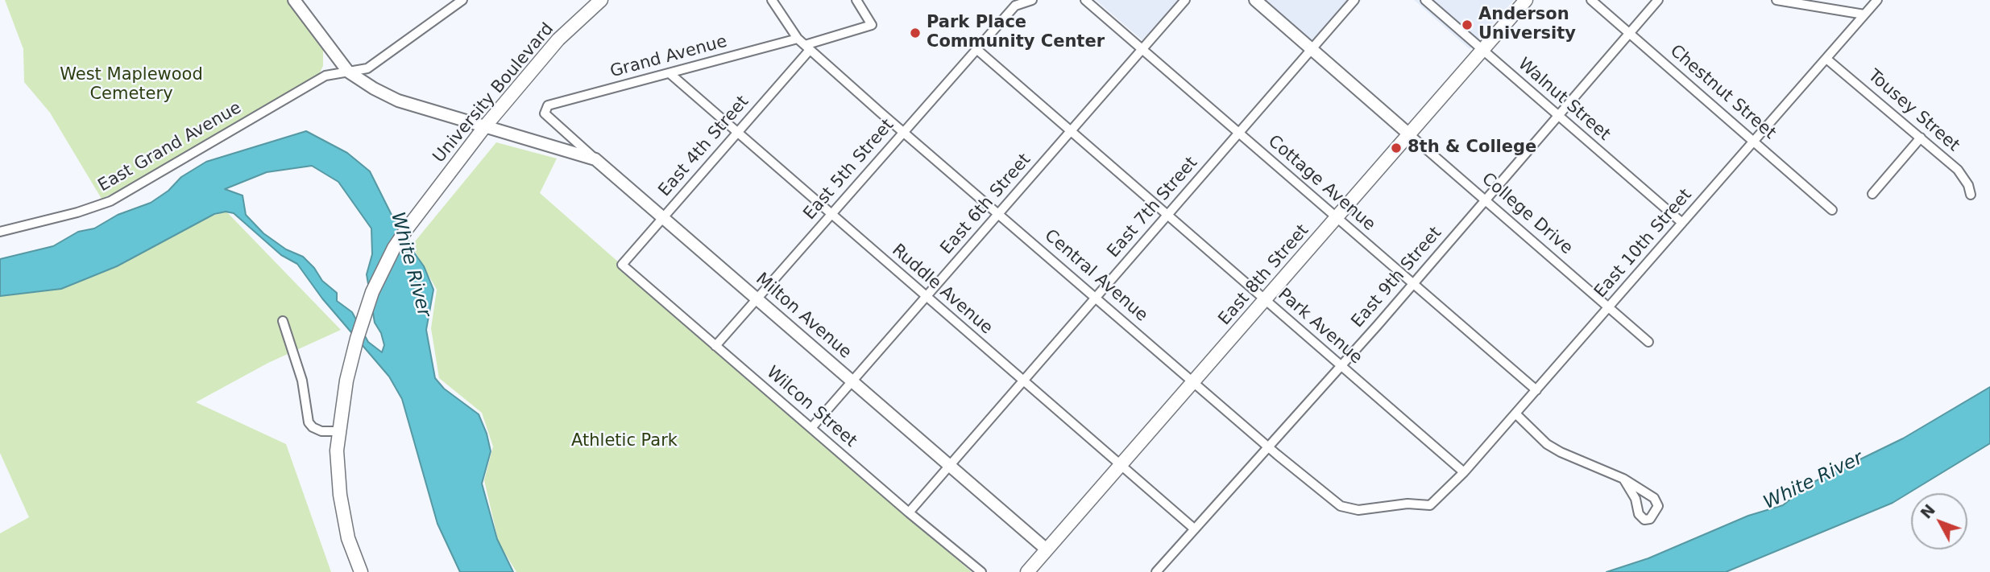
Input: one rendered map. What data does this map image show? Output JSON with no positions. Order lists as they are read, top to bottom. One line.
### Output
{"streets":{"main road":["University Boulevard","East 8th Street"],"street":["Grand Avenue","Chestnut Street","Walnut Street","Tousey Street","East 4th Street","East Grand Avenue","East 5th Street","Cottage Avenue","East 6th Street","East 7th Street","College Drive","East 10th Street","Central Avenue","East 9th Street","Ruddle Avenue","Milton Avenue","Park Avenue","Wilcon Street"]},"crossings":[["Grand Avenue","East 4th Street"],["Grand Avenue","Central Avenue"],["Grand Avenue","Ruddle Avenue"],["Grand Avenue","Milton Avenue"],["Chestnut Street","East 10th Street"],["Chestnut Street","East 9th Street"],["Walnut Street","East 10th Street"],["Walnut Street","East 8th Street"],["Walnut Street","East 9th Street"],["Tousey Street","East 10th Street"],["East 4th Street","Central Avenue"],["East 4th Street","Ruddle Avenue"],["East 4th Street","Milton Avenue"],["East 4th Street","Wilcon Street"],["East 5th Street","Central Avenue"],["East 5th Street","Ruddle Avenue"],["East 5th Street","Milton Avenue"],["East 5th Street","Park Avenue"],["East 5th Street","Wilcon Street"],["Cottage Avenue","East 6th Street"],["Cottage Avenue","East 7th Street"],["Cottage Avenue","East 10th Street"],["Cottage Avenue","East 8th Street"],["Cottage Avenue","East 9th Street"],["East 6th Street","Central Avenue"],["East 6th Street","Ruddle Avenue"],["East 6th Street","Milton Avenue"],["East 6th Street","Park Avenue"],["East 6th Street","Wilcon Street"],["East 7th Street","College Drive"],["East 7th Street","Central Avenue"],["East 7th Street","Ruddle Avenue"],["East 7th Street","Milton Avenue"],["East 7th Street","Park Avenue"],["East 7th Street","Wilcon Street"],["College Drive","East 10th Street"],["College Drive","East 8th Street"],["College Drive","East 9th Street"],["East 10th Street","Central Avenue"],["East 10th Street","Park Avenue"],["East 8th Street","Central Avenue"],["East 8th Street","Ruddle Avenue"],["East 8th Street","Milton Avenue"],["East 8th Street","Park Avenue"],["Central Avenue","East 9th Street"],["East 9th Street","Ruddle Avenue"],["East 9th Street","Park Avenue"]],"water":["White River"],"parks":["West Maplewood Cemetery","Athletic Park"],"places":["Anderson University","Park Place Community Center","8th & College"],"north":"top left"}
